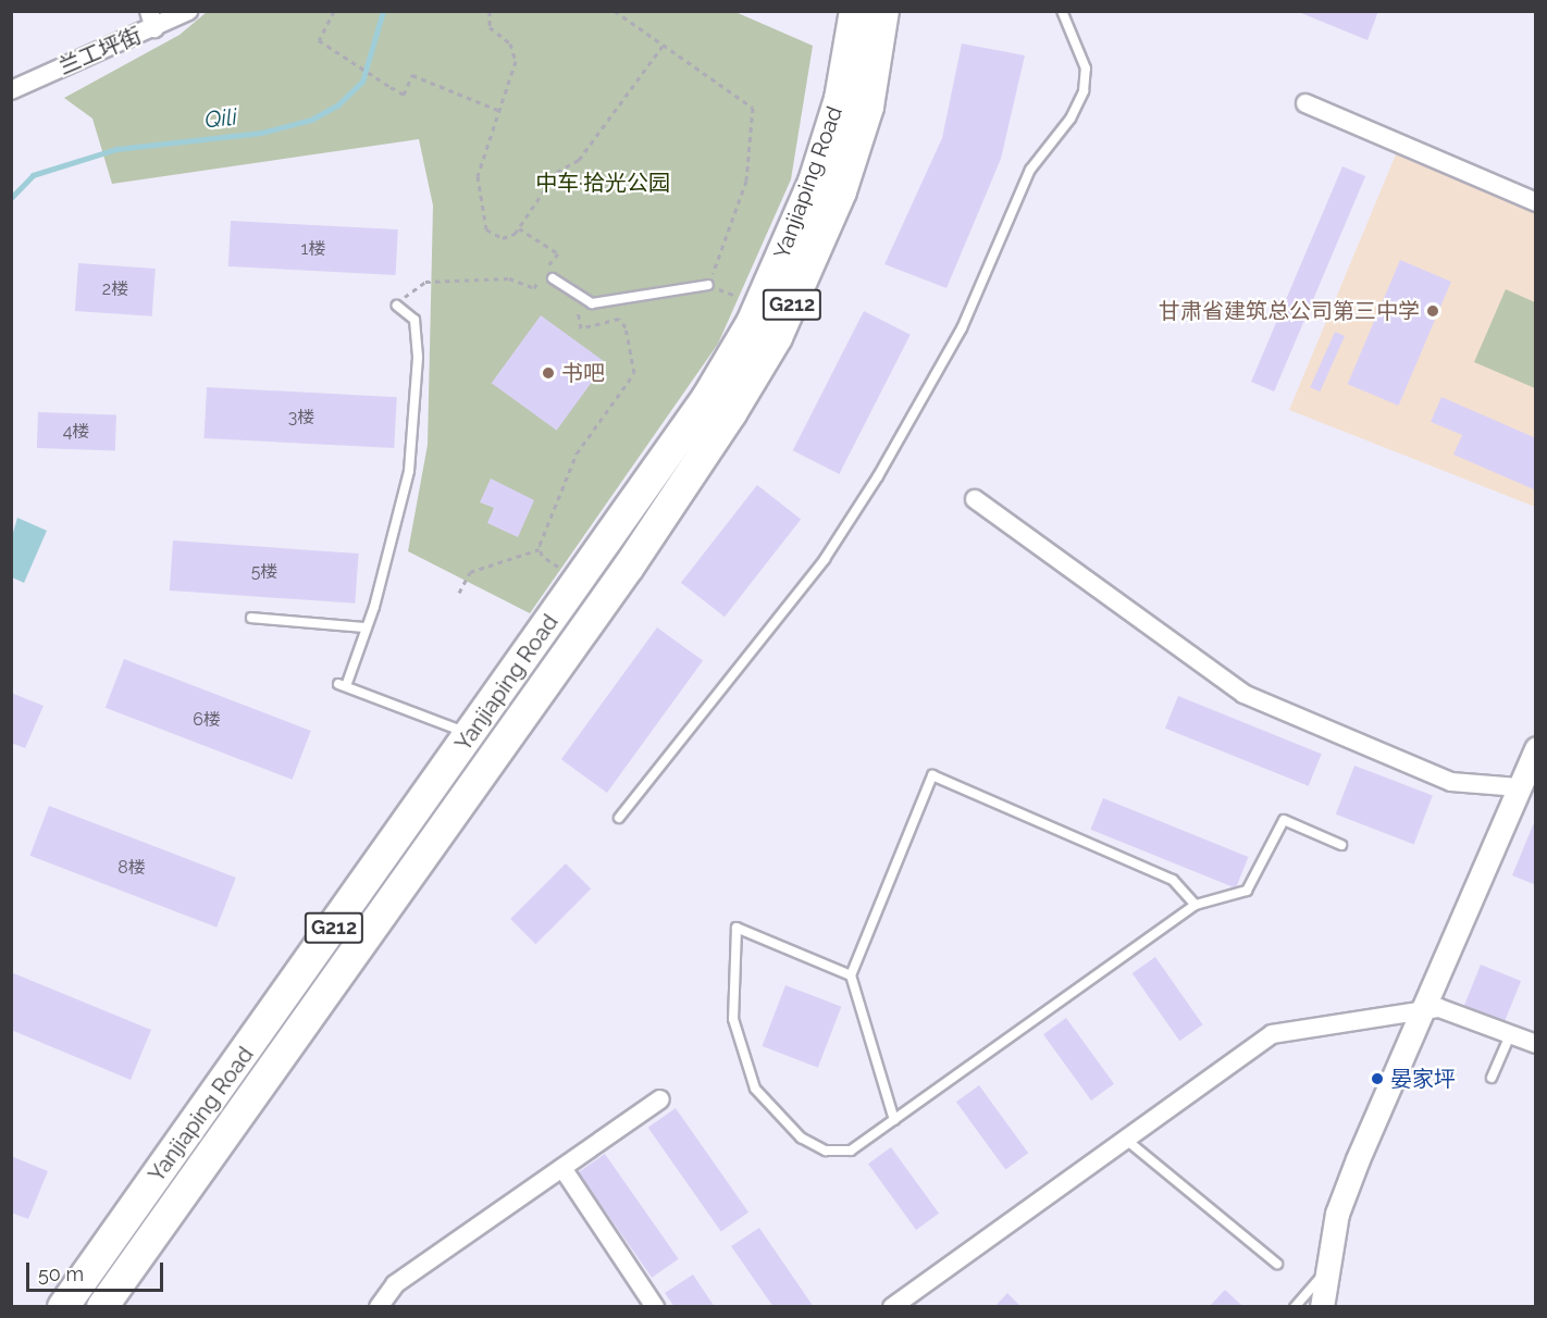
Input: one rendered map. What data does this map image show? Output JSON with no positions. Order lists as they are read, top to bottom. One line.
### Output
{"streets":{"highway":["Yanjiaping Road","G212"],"street":["兰工坪街"]},"water":["Qili"],"parks":["中车·拾光公园"],"places":["甘肃省建筑总公司第三中学","书吧","晏家坪"],"house_numbers":["1楼","2楼","3楼","4楼","5楼","6楼","8楼"],"scale_bar":"50 m"}
